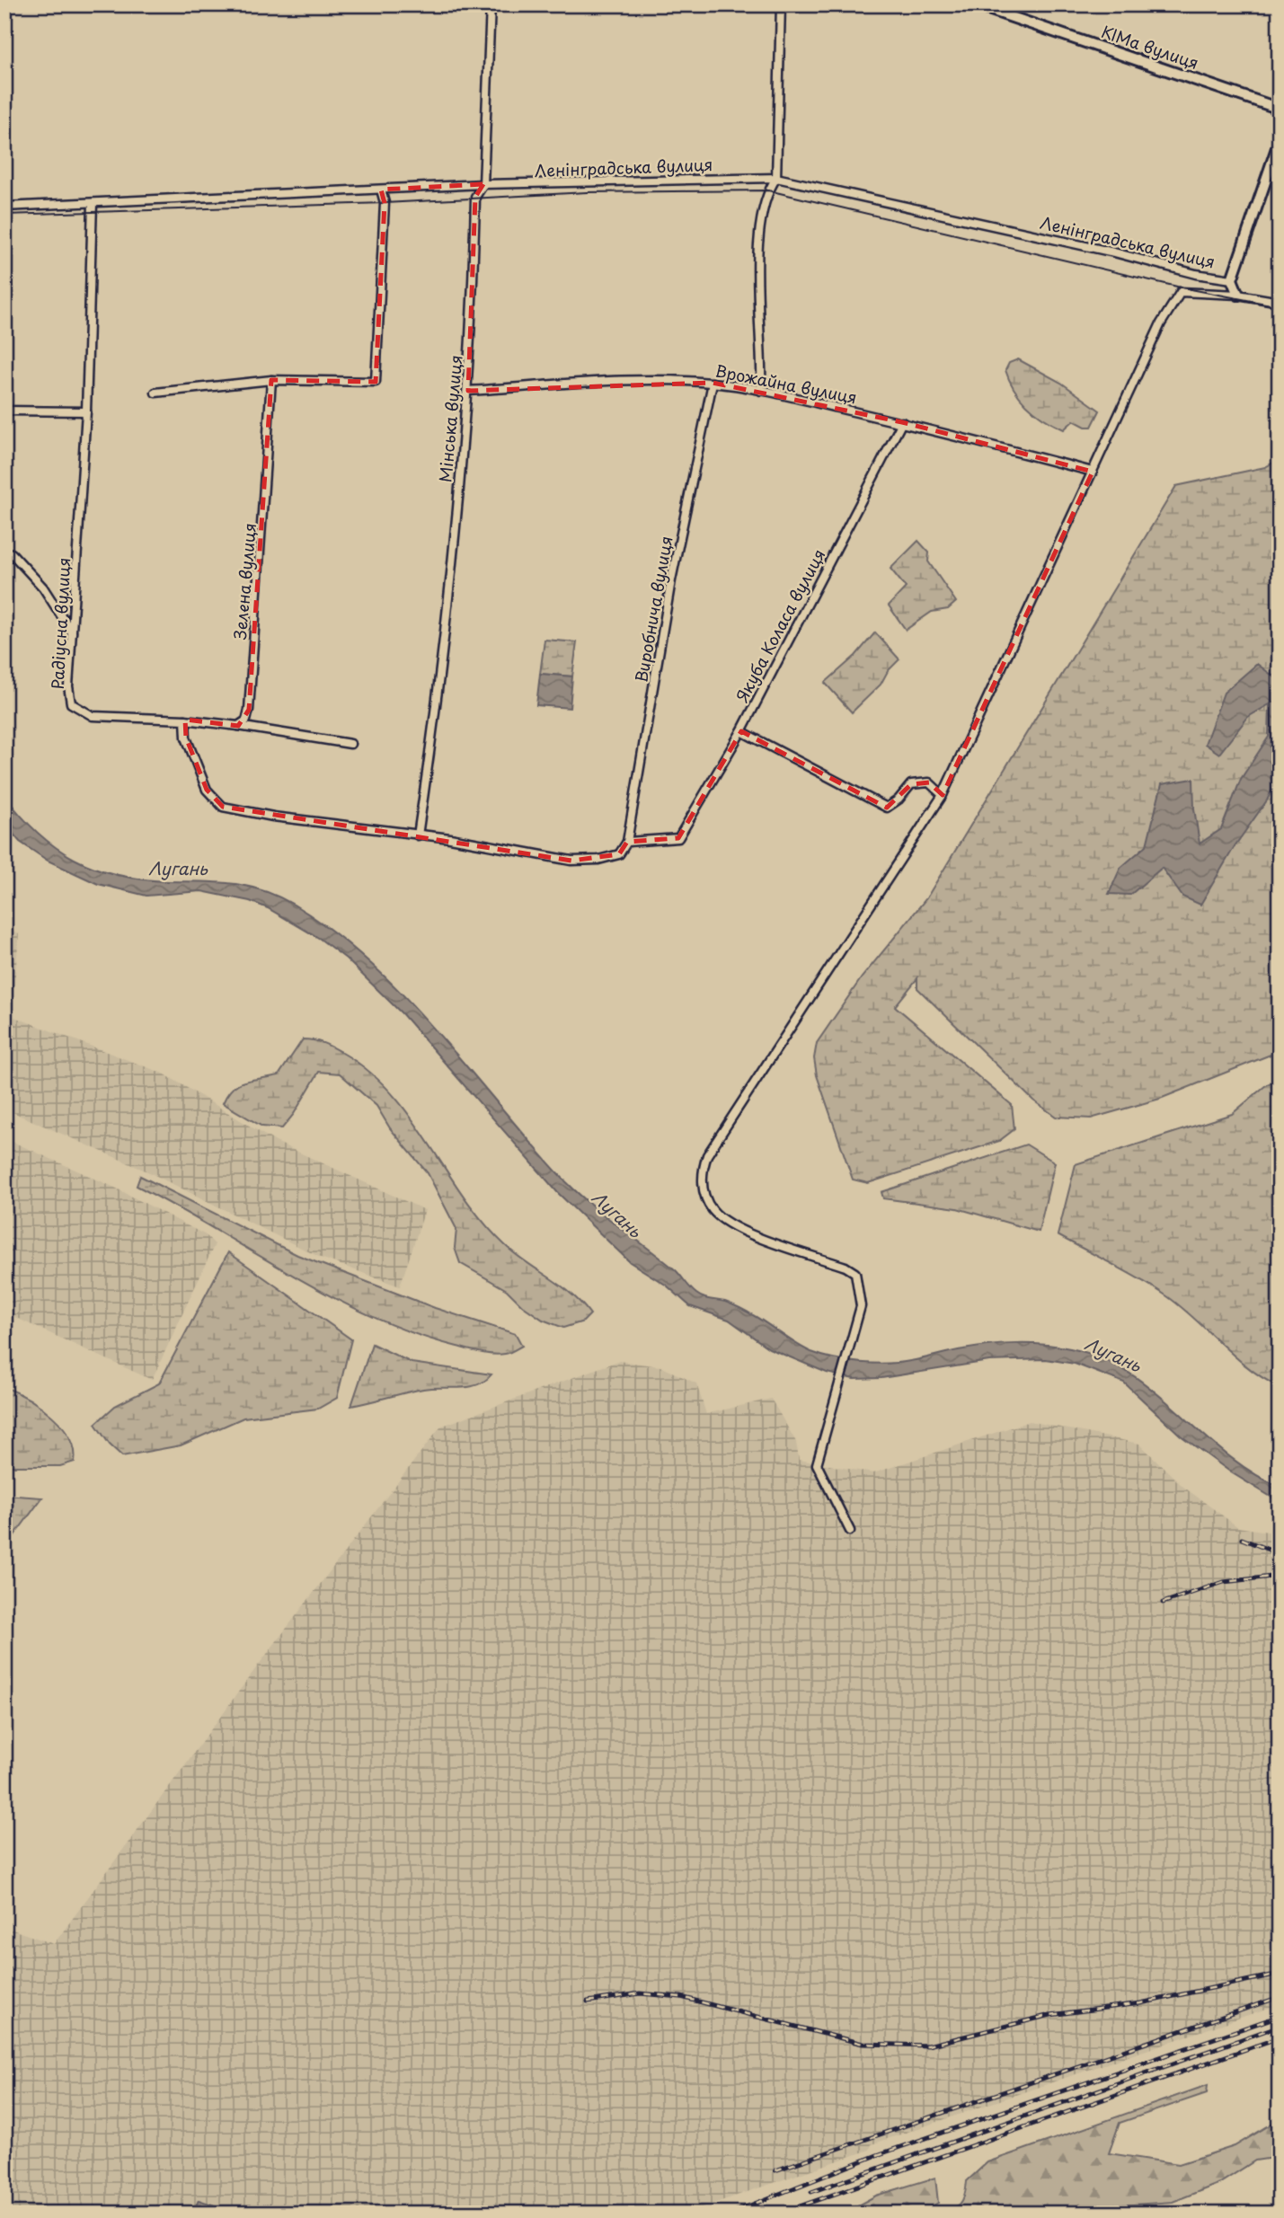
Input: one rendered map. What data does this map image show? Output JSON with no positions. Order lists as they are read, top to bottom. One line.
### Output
{"streets":{"street":["КІМа вулиця","Ленінградська вулиця","Врожайна вулиця","Мінська вулиця","Зелена вулиця","Виробнича вулиця","Радіусна вулиця","Якуба Коласа вулиця"]},"crossings":[["Ленінградська вулиця","Мінська вулиця"],["Ленінградська вулиця","Радіусна вулиця"],["Врожайна вулиця","Мінська вулиця"],["Врожайна вулиця","Виробнича вулиця"],["Врожайна вулиця","Якуба Коласа вулиця"],["Виробнича вулиця","Якуба Коласа вулиця"]],"water":["Лугань"]}
